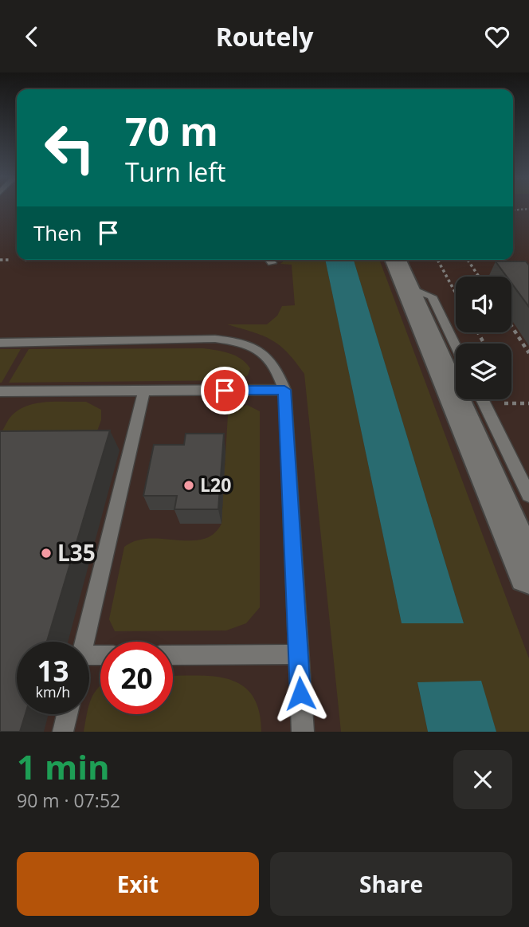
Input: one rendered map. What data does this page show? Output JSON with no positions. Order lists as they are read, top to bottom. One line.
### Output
{"places":["L20","L35"],"page":{"header":"Routely","turn":["70 m","Turn left"],"then":"Then","speed":"13 km/h","limit":"20","heading":["1 min","90 m · 07:52"],"buttons":["Exit","Share"]}}
